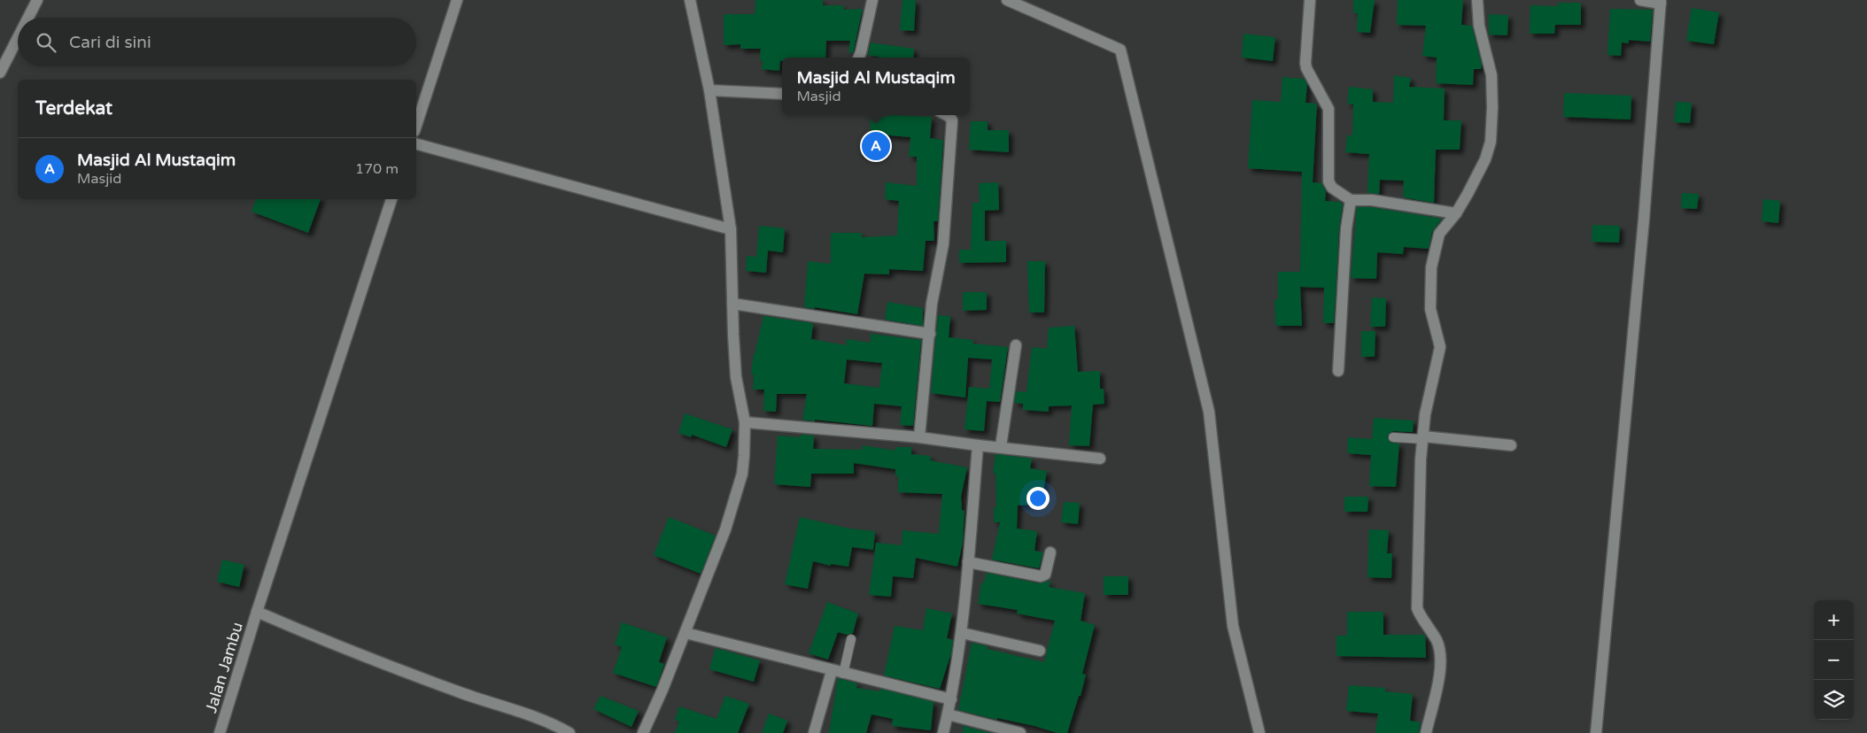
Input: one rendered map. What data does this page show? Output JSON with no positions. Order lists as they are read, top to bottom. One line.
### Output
{"streets":{"street":["Jalan Jambu"]},"page":{"search":"Cari di sini","popup":["Masjid Al Mustaqim","Masjid"],"heading":"Terdekat","pins":"A","list":[{"mark":"A","name":"Masjid Al Mustaqim","note":"Masjid","value":"170 m"}],"map_buttons":["+","−"]}}
